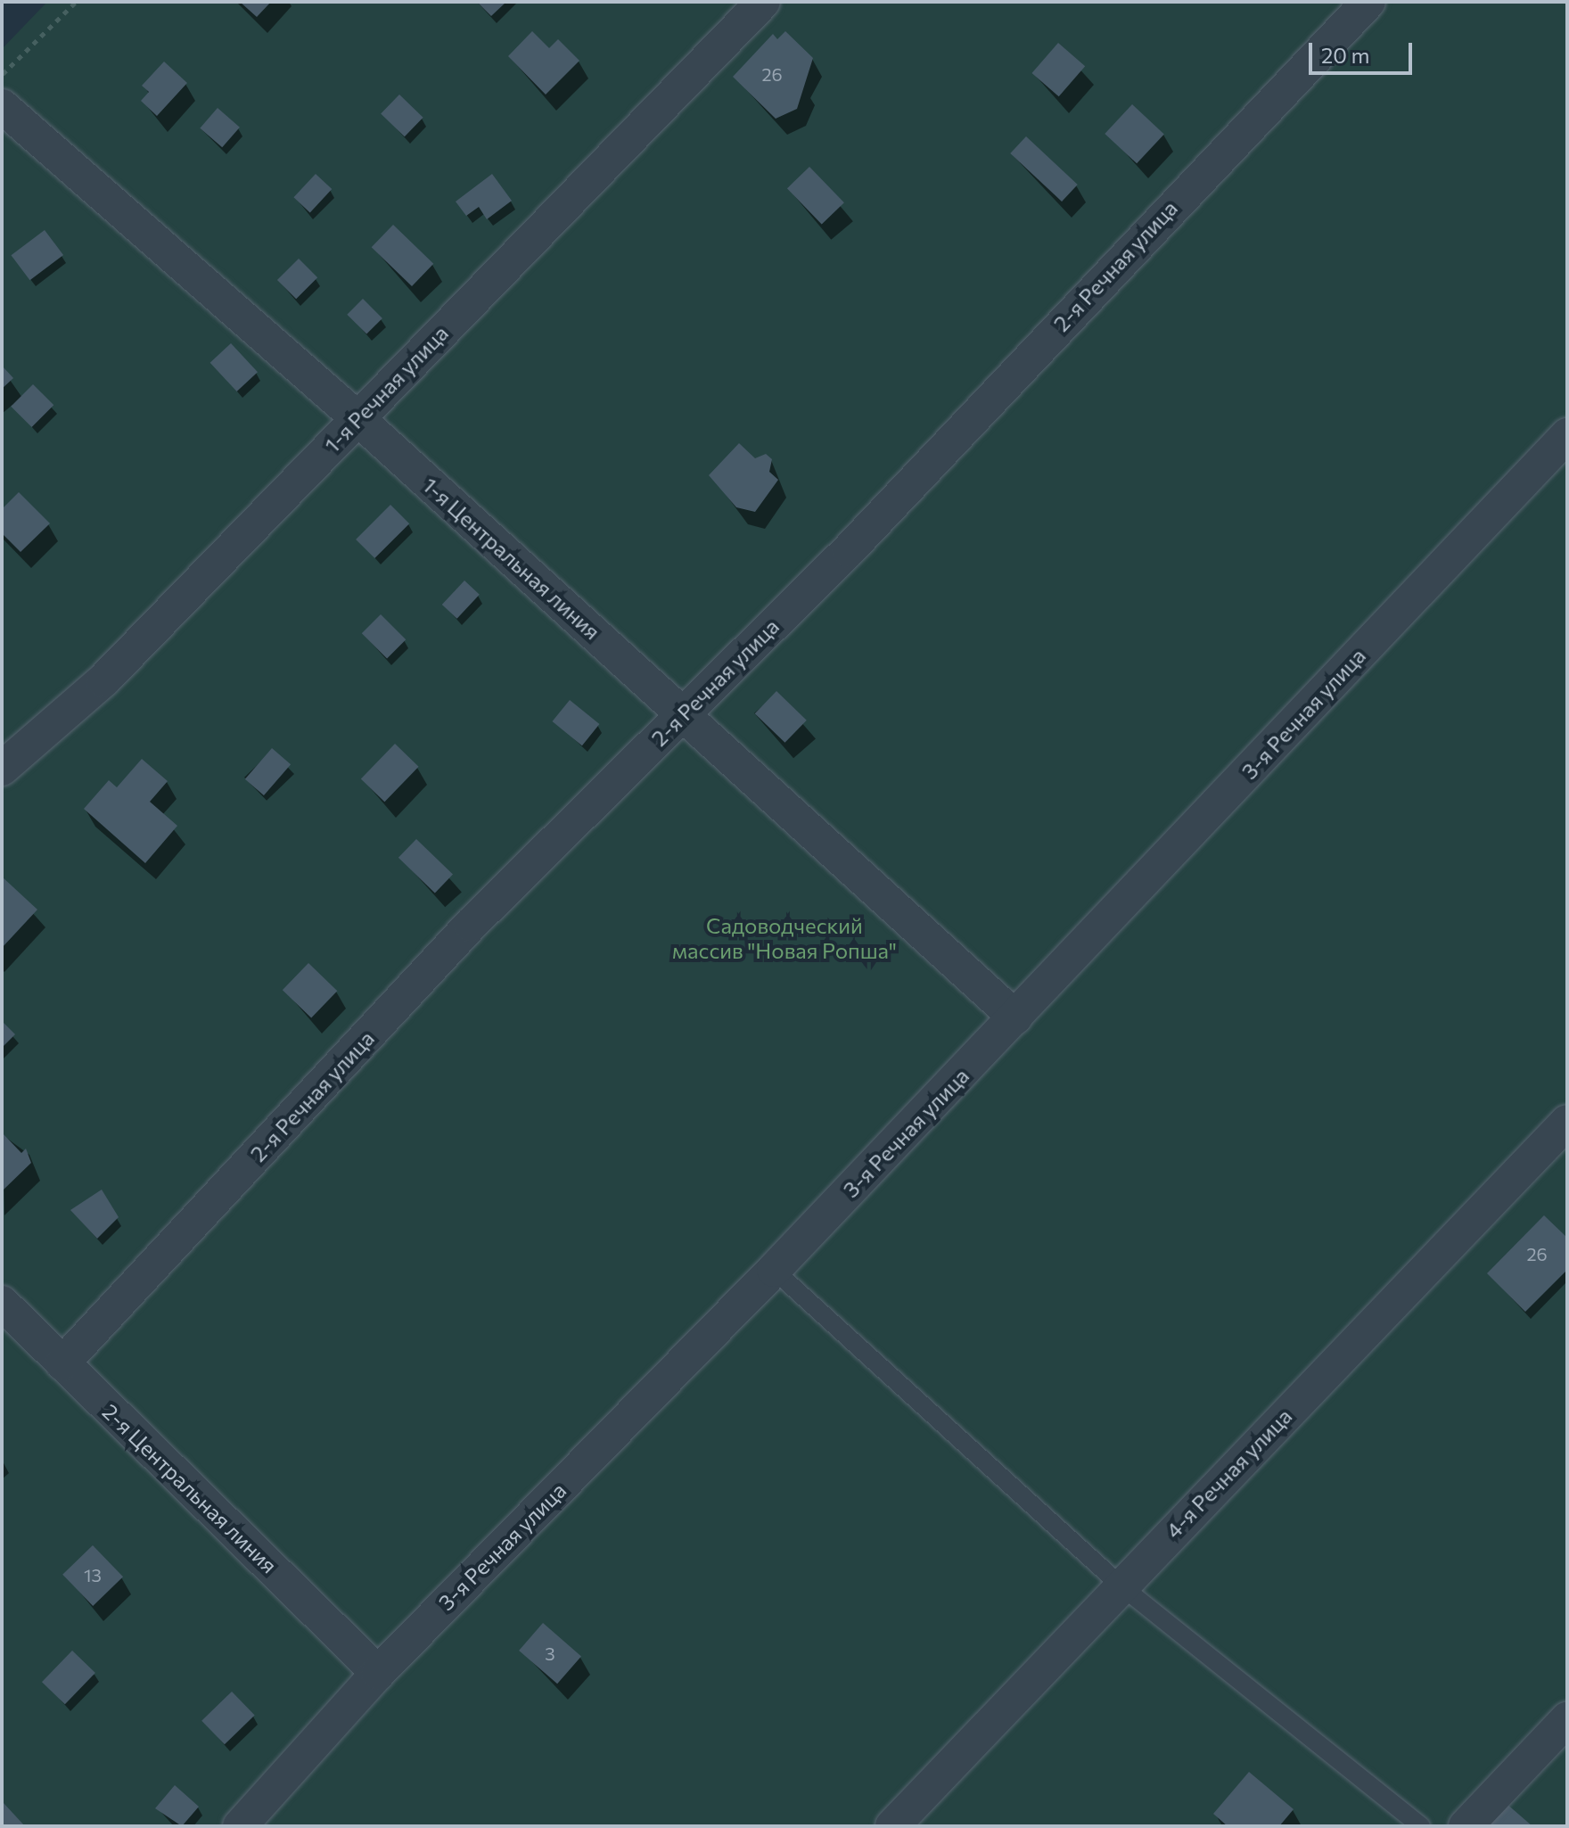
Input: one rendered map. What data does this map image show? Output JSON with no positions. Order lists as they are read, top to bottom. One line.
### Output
{"streets":{"street":["2-я Речная улица","1-я Речная улица","1-я Центральная линия","3-я Речная улица","4-я Речная улица","2-я Центральная линия"]},"crossings":[["2-я Речная улица","1-я Центральная линия"],["2-я Речная улица","2-я Центральная линия"],["1-я Речная улица","1-я Центральная линия"],["1-я Центральная линия","3-я Речная улица"],["3-я Речная улица","2-я Центральная линия"]],"parks":["Садоводческий массив \"Новая Ропша\""],"house_numbers":["26","26","13","3"],"scale_bar":"20 m"}
